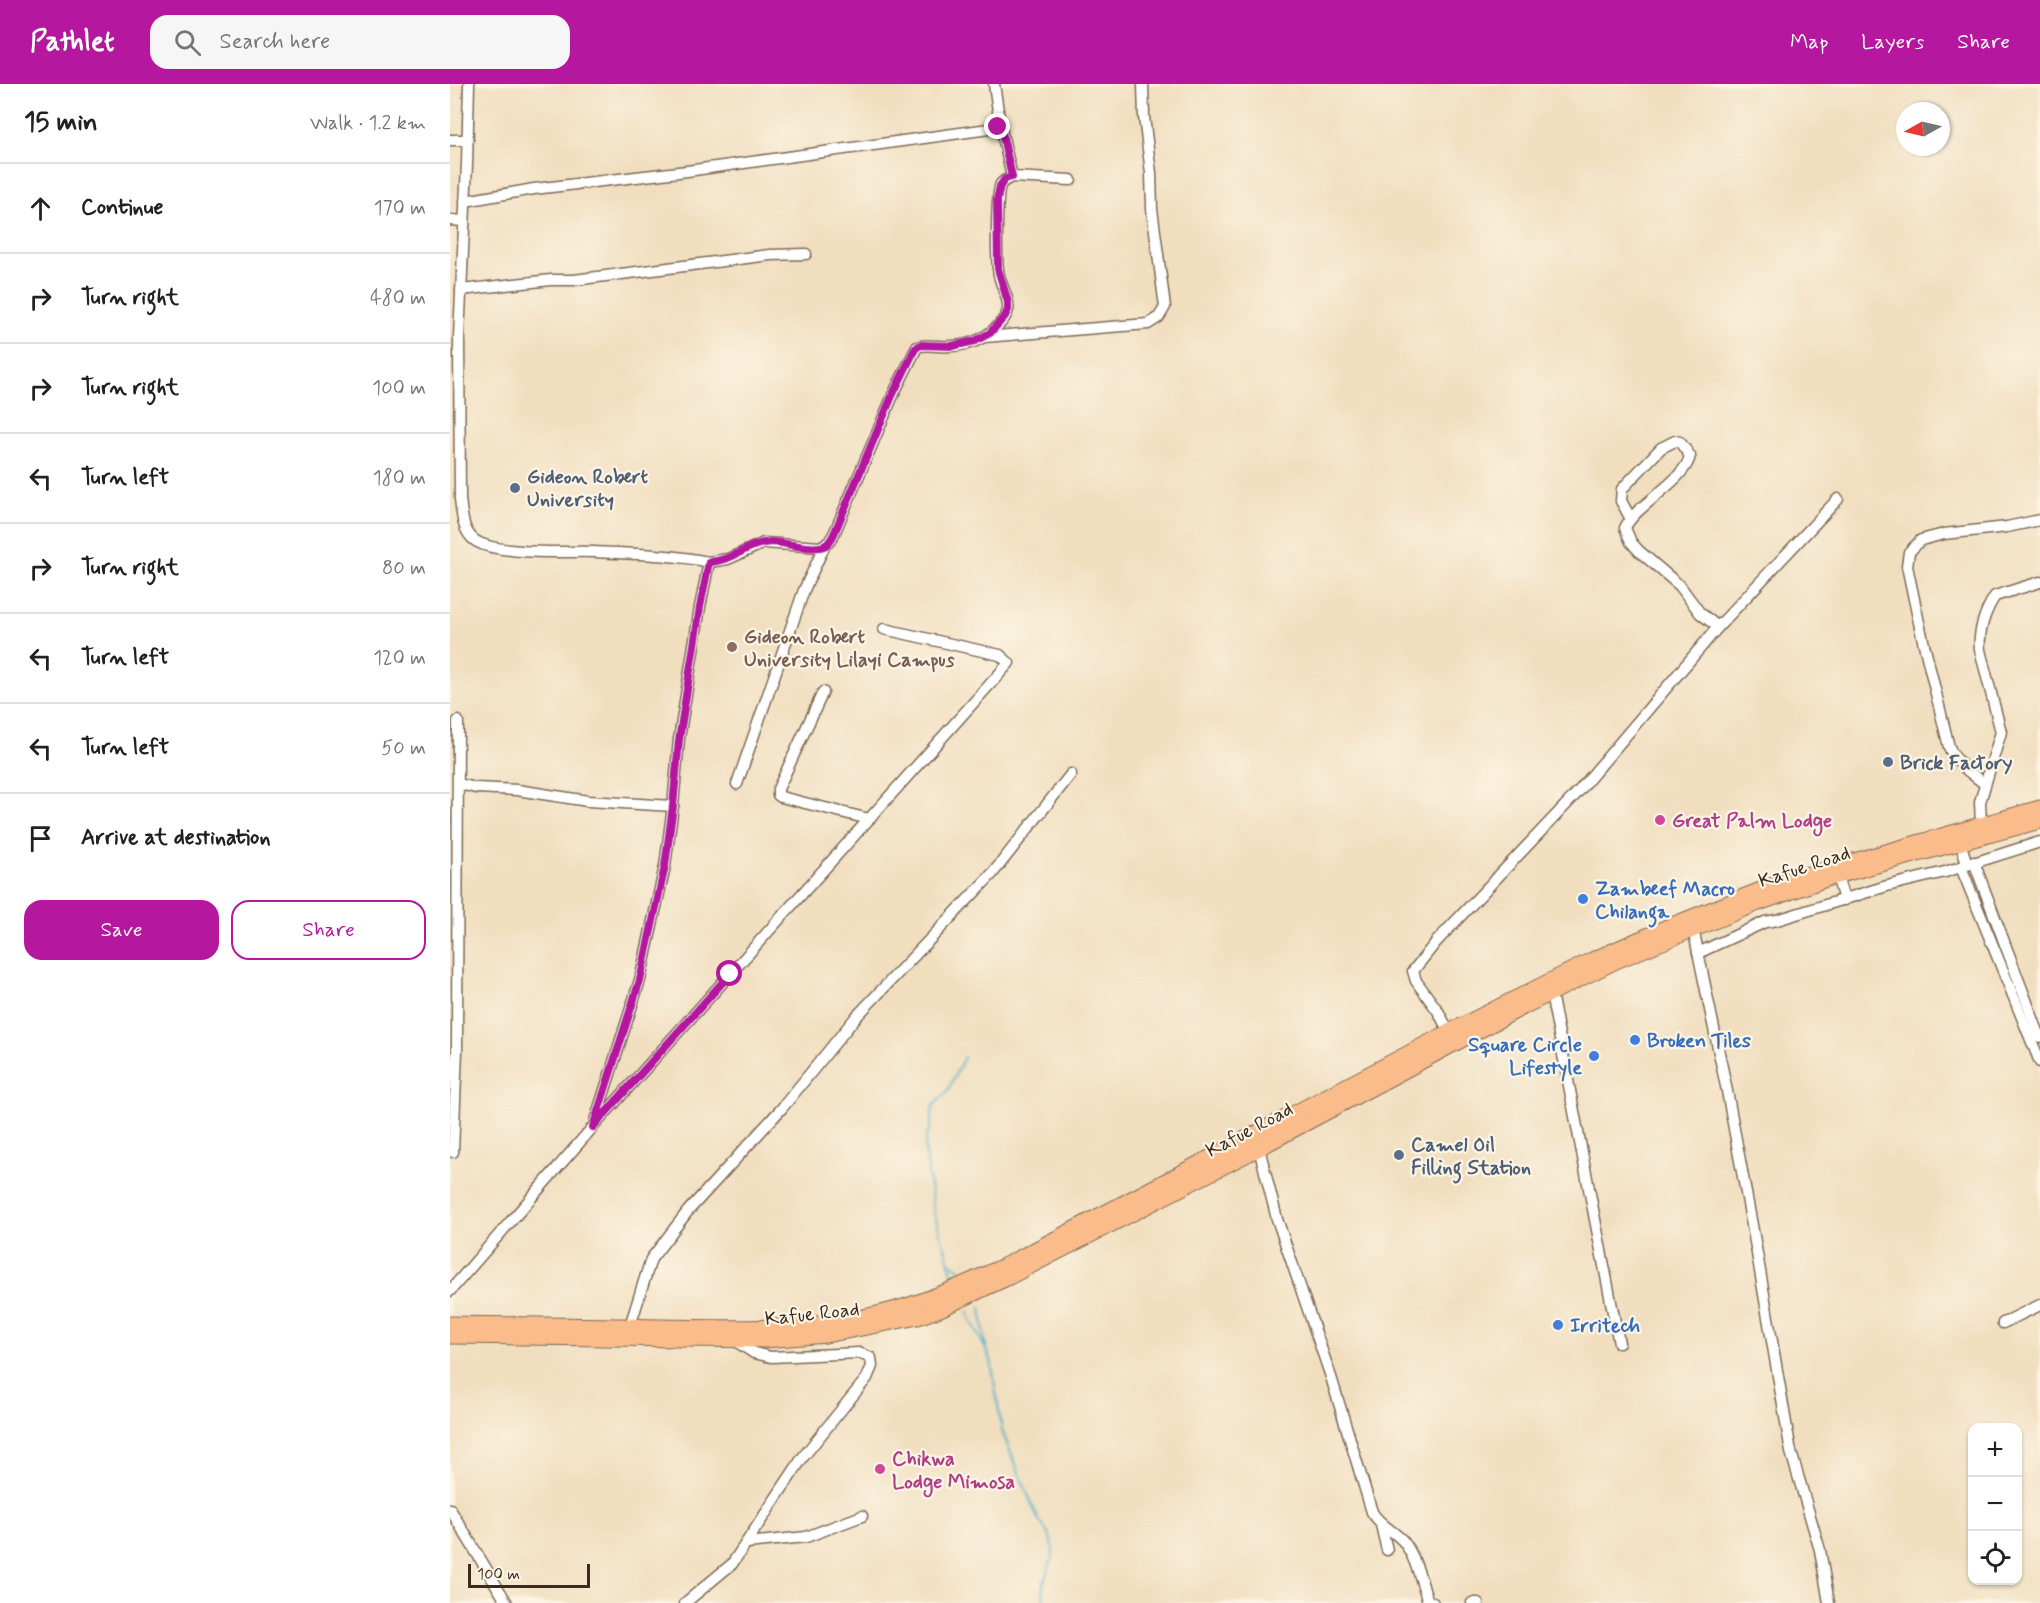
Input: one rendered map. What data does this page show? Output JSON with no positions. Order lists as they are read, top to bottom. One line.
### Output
{"streets":{"highway":["Kafue Road"]},"places":["Gideon Robert University","Gideon Robert University Lilayi Campus","Brick Factory","Great Palm Lodge","Zambeef Macro Chilanga","Broken Tiles","Square Circle Lifestyle","Camel Oil Filling Station","Irritech","Chikwa Lodge Mimosa"],"scale_bar":"100 m","north":"left","page":{"header":"Pathlet","search":"Search here","nav":["Map","Layers","Share"],"heading":["15 min","Walk · 1.2 km"],"list":[["Continue","170 m"],["Turn right","480 m"],["Turn right","100 m"],["Turn left","180 m"],["Turn right","80 m"],["Turn left","120 m"],["Turn left","50 m"],"Arrive at destination"],"buttons":["Save","Share"],"map_buttons":["+","−"],"scale":"100 m"}}
